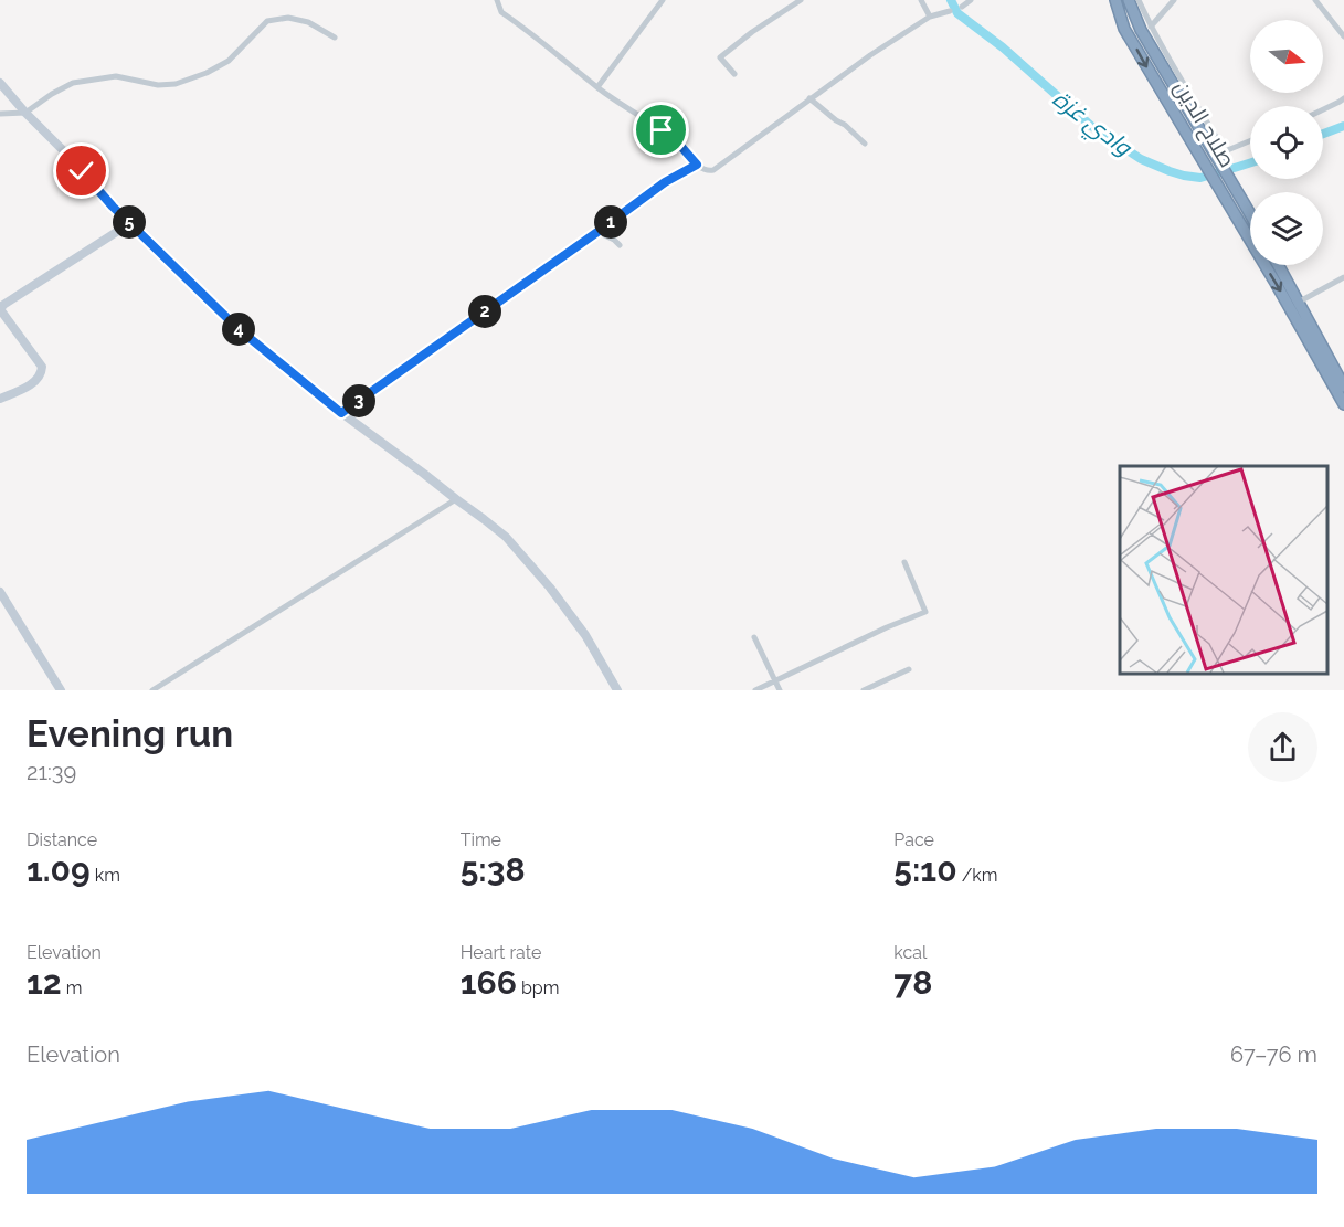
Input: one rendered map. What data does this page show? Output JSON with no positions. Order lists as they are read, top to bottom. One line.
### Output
{"streets":{"highway":["صلاح الدين"]},"water":["وادي غزة"],"north":"right","page":{"pins":["1","5","2","4","3"],"heading":["Evening run","21:39"],"stats":[["Distance","1.09 km"],["Time","5:38"],["Pace","5:10 /km"],["Elevation","12 m"],["Heart rate","166 bpm"],["kcal","78"]],"chart":["Elevation","67–76 m"]}}
